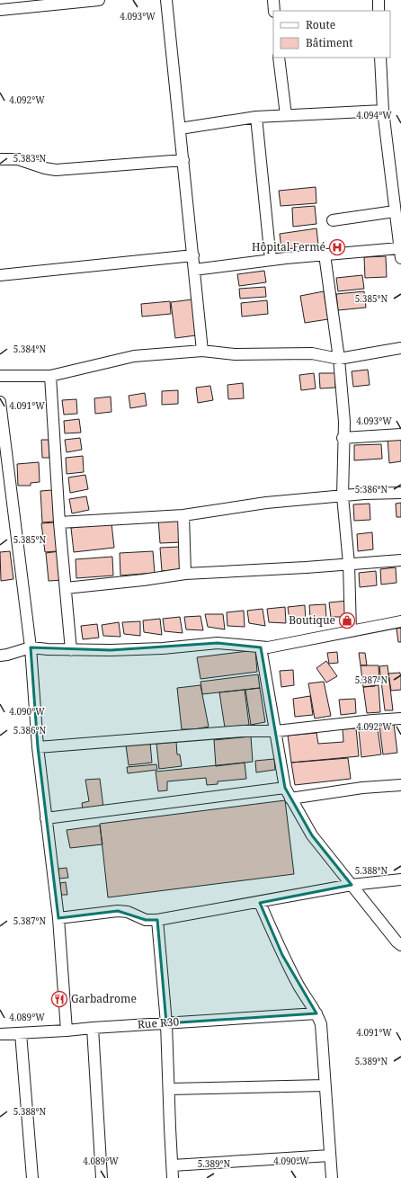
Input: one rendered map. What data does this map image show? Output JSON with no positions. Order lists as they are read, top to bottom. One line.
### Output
{"streets":{"street":["Rue R30"]},"places":{"hospital":["Hôpital Fermé"],"shop":["Boutique"],"restaurant":["Garbadrome"]},"legend":["Route","Bâtiment"],"coordinates":["4.093°W","4.092°W","4.094°W","5.383°N","5.385°N","5.384°N","4.091°W","5.386°N","5.387°N","4.090°W","5.388°N","4.089°W","5.389°N"]}
